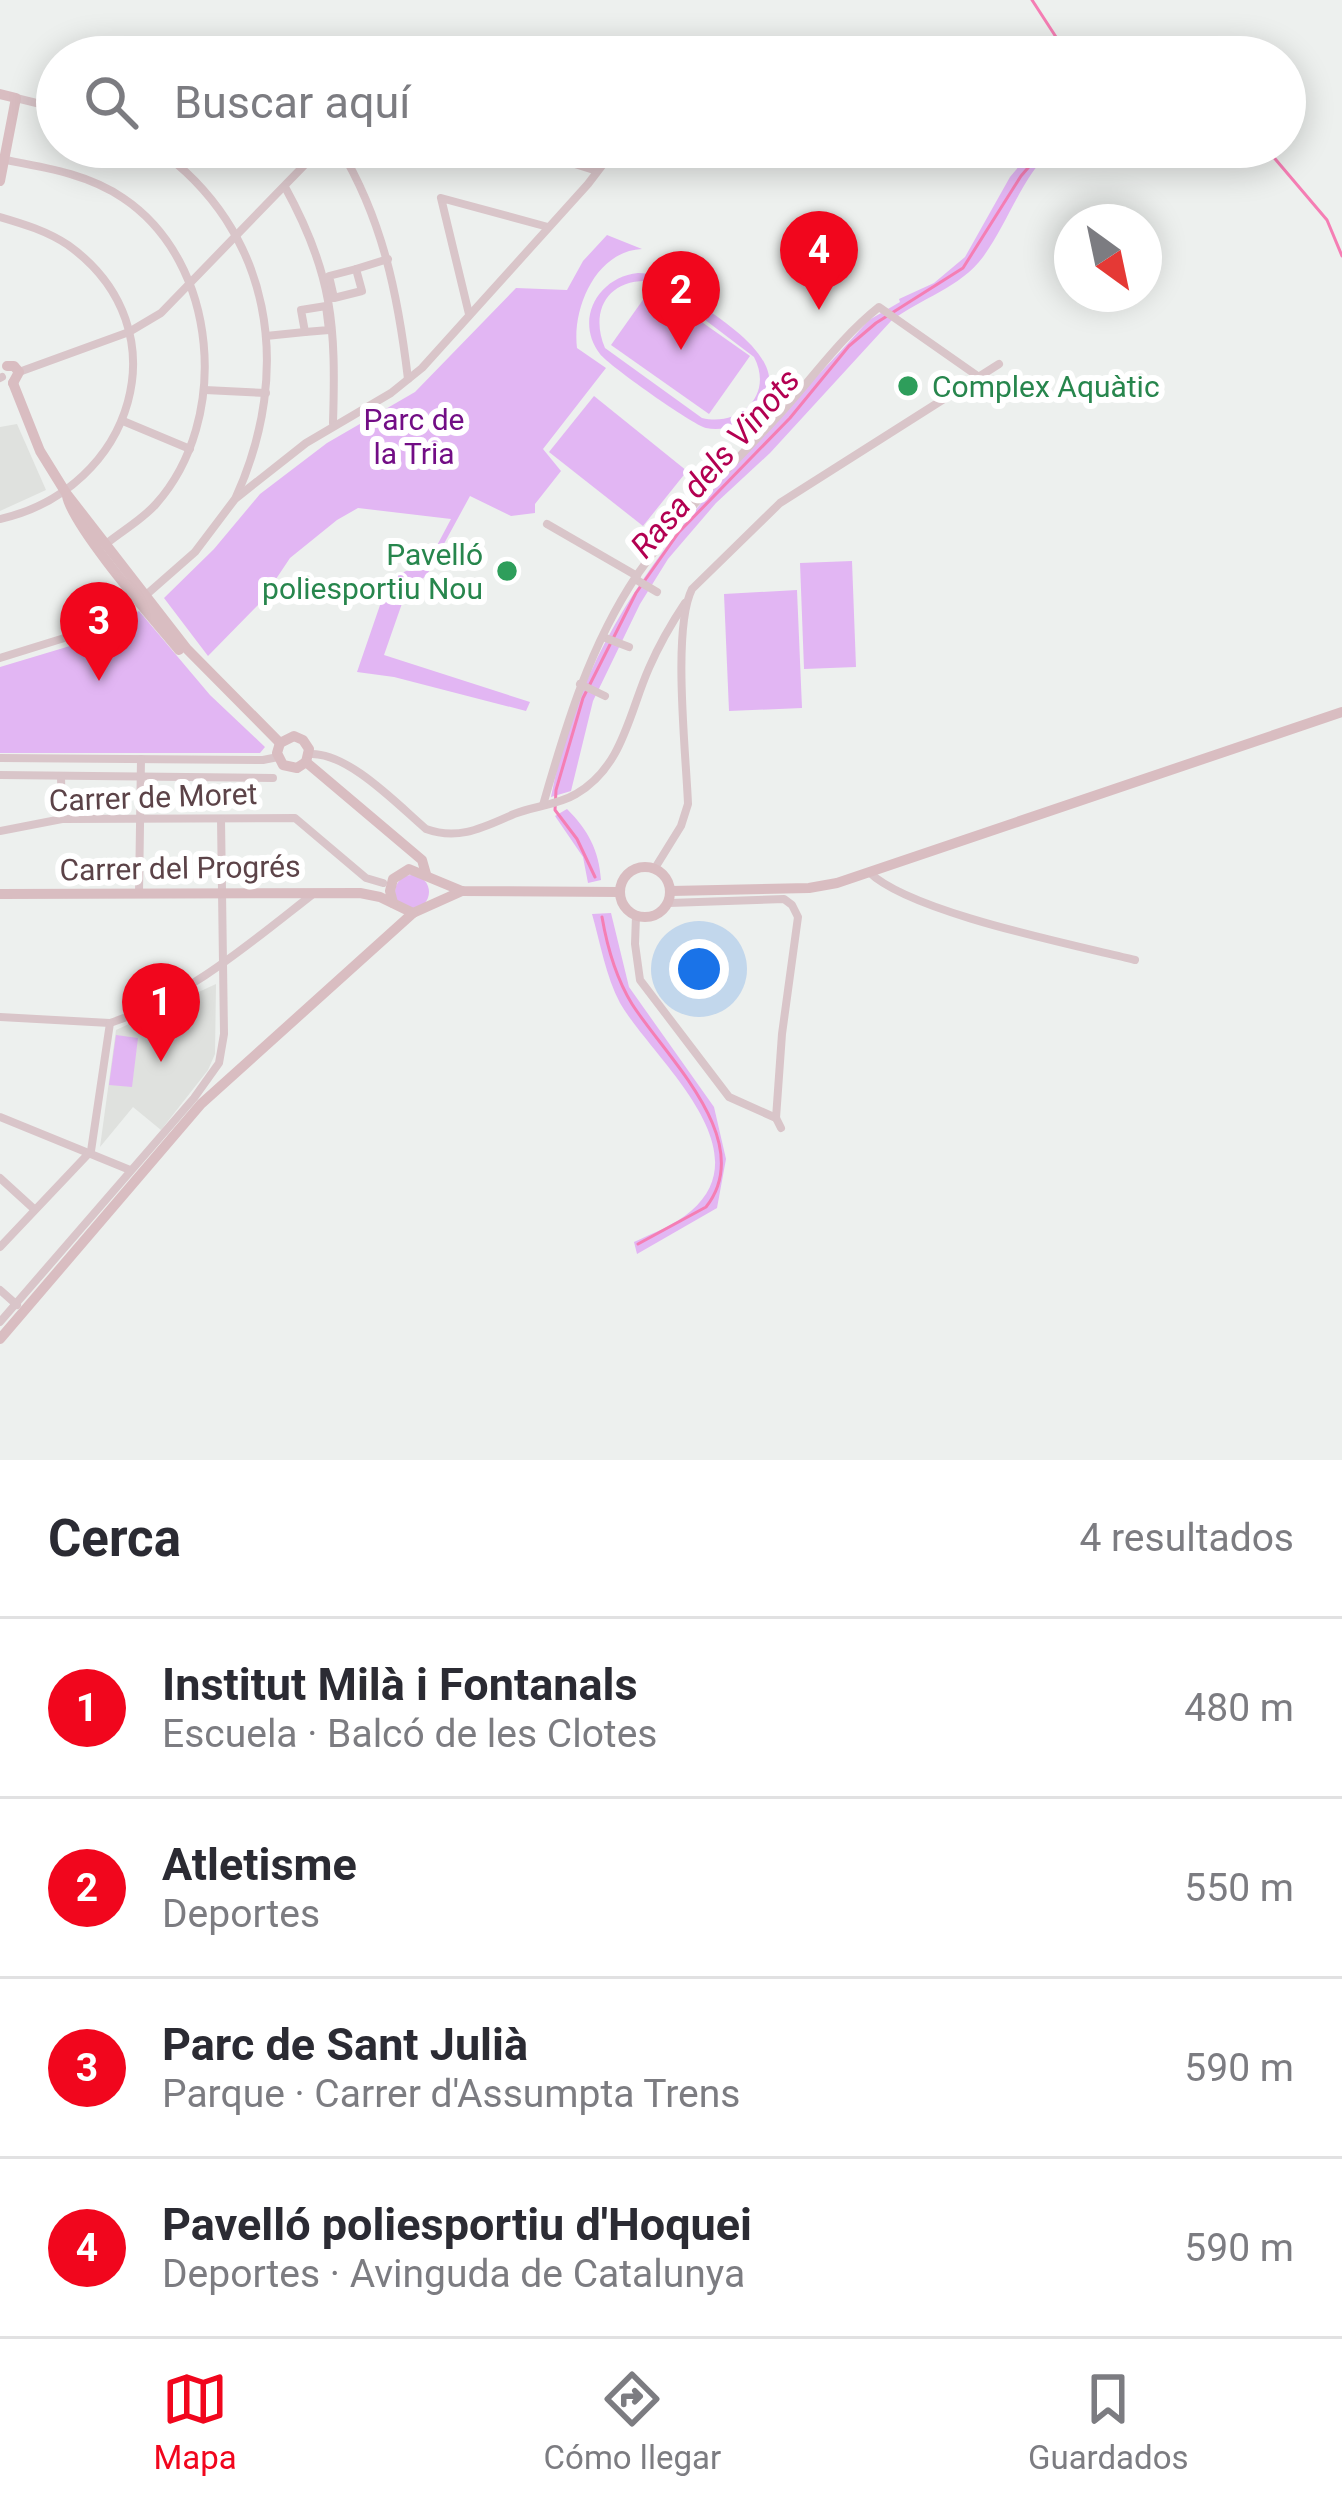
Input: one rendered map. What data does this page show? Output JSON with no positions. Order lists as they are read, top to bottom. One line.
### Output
{"streets":{"street":["Carrer de Moret","Carrer del Progrés"]},"crossings":[["Carrer de Moret","Carrer del Progrés"]],"water":["Rasa dels Vinots"],"parks":["Parc de la Tria"],"places":["Complex Aquàtic","Pavelló poliesportiu Nou"],"north":"bottom right","page":{"search":"Buscar aquí","pins":["4","2","3","1"],"heading":["Cerca","4 resultados"],"list":[{"mark":"1","name":"Institut Milà i Fontanals","note":"Escuela · Balcó de les Clotes","value":"480 m"},{"mark":"2","name":"Atletisme","note":"Deportes","value":"550 m"},{"mark":"3","name":"Parc de Sant Julià","note":"Parque · Carrer d'Assumpta Trens","value":"590 m"},{"mark":"4","name":"Pavelló poliesportiu d'Hoquei","note":"Deportes · Avinguda de Catalunya","value":"590 m"}],"nav":["Mapa","Cómo llegar","Guardados"]}}
